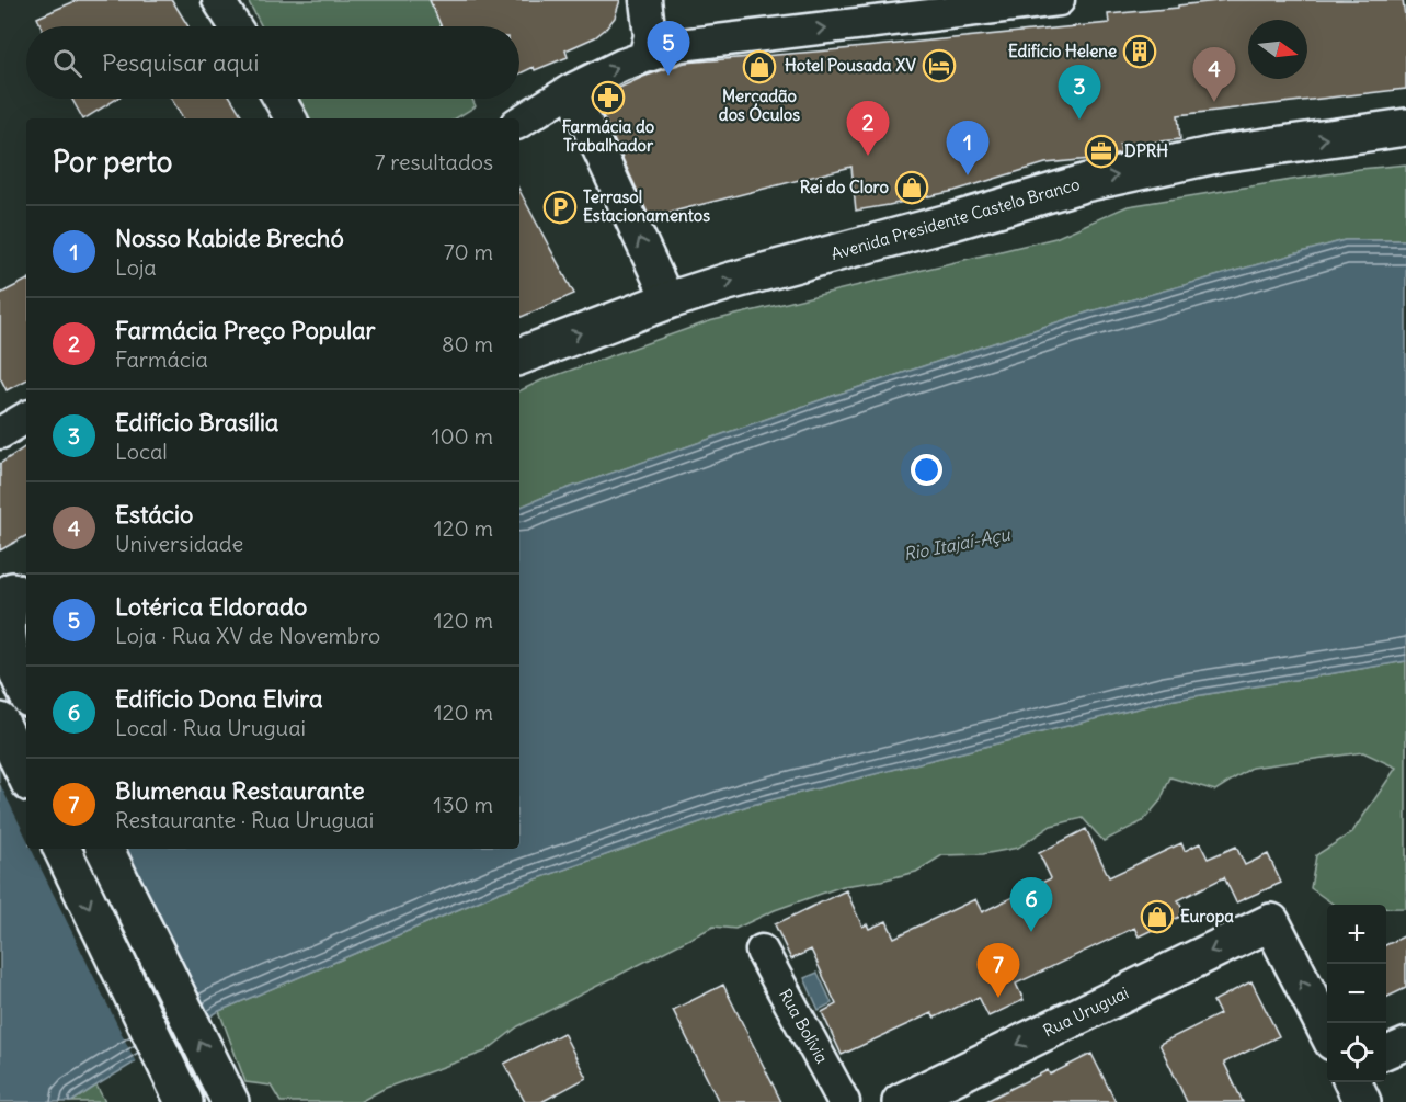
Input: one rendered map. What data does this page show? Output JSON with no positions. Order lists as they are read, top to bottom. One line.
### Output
{"streets":{"main road":["Avenida Presidente Castelo Branco","Rua Uruguai"],"street":["Rua Bolívia"]},"one_way":["Avenida Presidente Castelo Branco","Rua Uruguai"],"water":["Rio Itajaí-Açu"],"places":{"building":["Edifício Helene"],"hotel":["Hotel Pousada XV"],"shop":["Mercadão dos Óculos","Rei do Cloro","Europa"],"pharmacy":["Farmácia do Trabalhador"],"office":["DPRH"],"parking":["Terrasol Estacionamentos"]},"north":"right","page":{"pins":["5","4","3","2","1","6","7"],"search":"Pesquisar aqui","heading":["Por perto","7 resultados"],"list":[{"mark":"1","name":"Nosso Kabide Brechó","note":"Loja","value":"70 m"},{"mark":"2","name":"Farmácia Preço Popular","note":"Farmácia","value":"80 m"},{"mark":"3","name":"Edifício Brasília","note":"Local","value":"100 m"},{"mark":"4","name":"Estácio","note":"Universidade","value":"120 m"},{"mark":"5","name":"Lotérica Eldorado","note":"Loja · Rua XV de Novembro","value":"120 m"},{"mark":"6","name":"Edifício Dona Elvira","note":"Local · Rua Uruguai","value":"120 m"},{"mark":"7","name":"Blumenau Restaurante","note":"Restaurante · Rua Uruguai","value":"130 m"}],"map_buttons":["+","−"]}}
